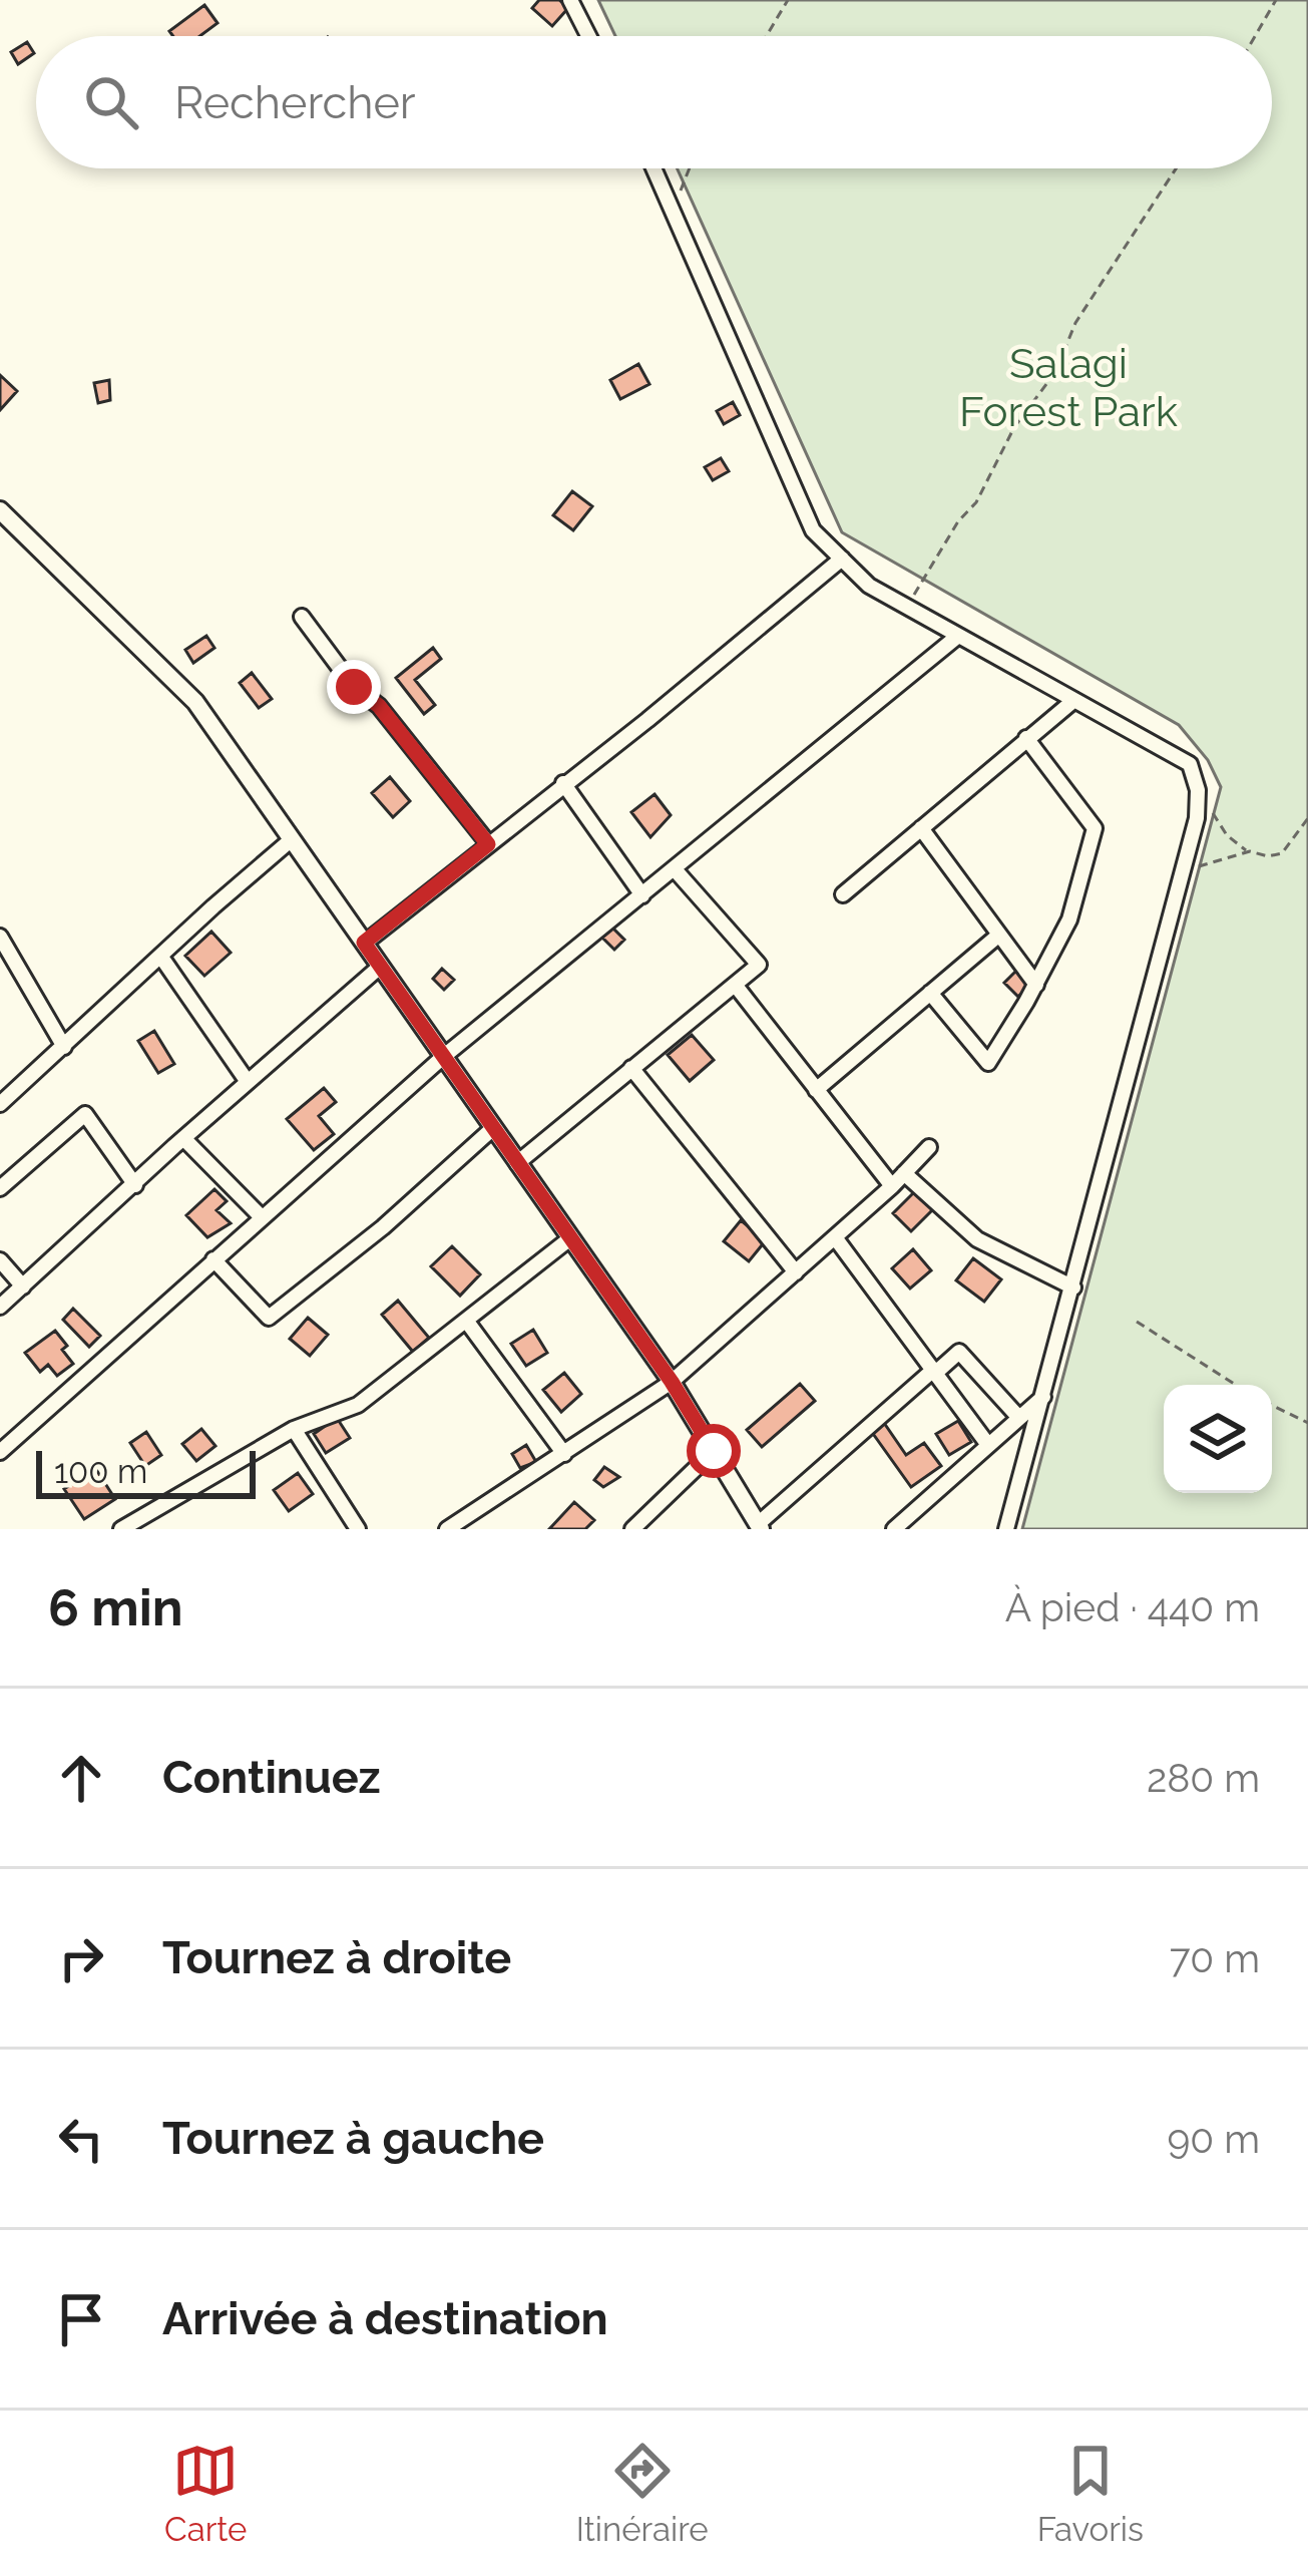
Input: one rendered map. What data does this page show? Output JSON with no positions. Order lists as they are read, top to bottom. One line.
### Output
{"parks":["Salagi Forest Park"],"scale_bar":"100 m","page":{"search":"Rechercher","scale":"100 m","heading":["6 min","À pied · 440 m"],"list":[["Continuez","280 m"],["Tournez à droite","70 m"],["Tournez à gauche","90 m"],"Arrivée à destination"],"nav":["Carte","Itinéraire","Favoris"]}}
